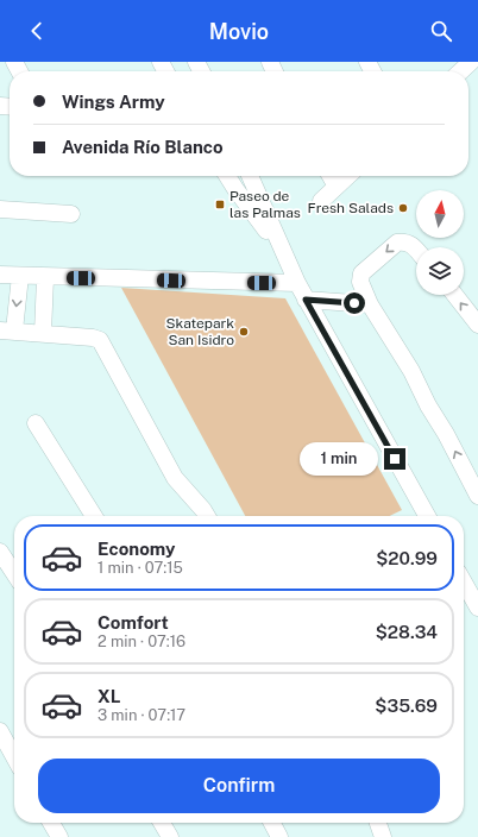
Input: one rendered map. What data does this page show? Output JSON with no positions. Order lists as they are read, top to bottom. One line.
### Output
{"places":{"transit":["Paseo de las Palmas"],"other":["Fresh Salads","Skatepark San Isidro"]},"north":"top","page":{"header":"Movio","banner":["Wings Army","Avenida Río Blanco"],"bubble":"1 min","list":[{"name":"Economy","note":"1 min · 07:15","value":"$20.99"},{"name":"Comfort","note":"2 min · 07:16","value":"$28.34"},{"name":"XL","note":"3 min · 07:17","value":"$35.69"}],"buttons":"Confirm"}}
